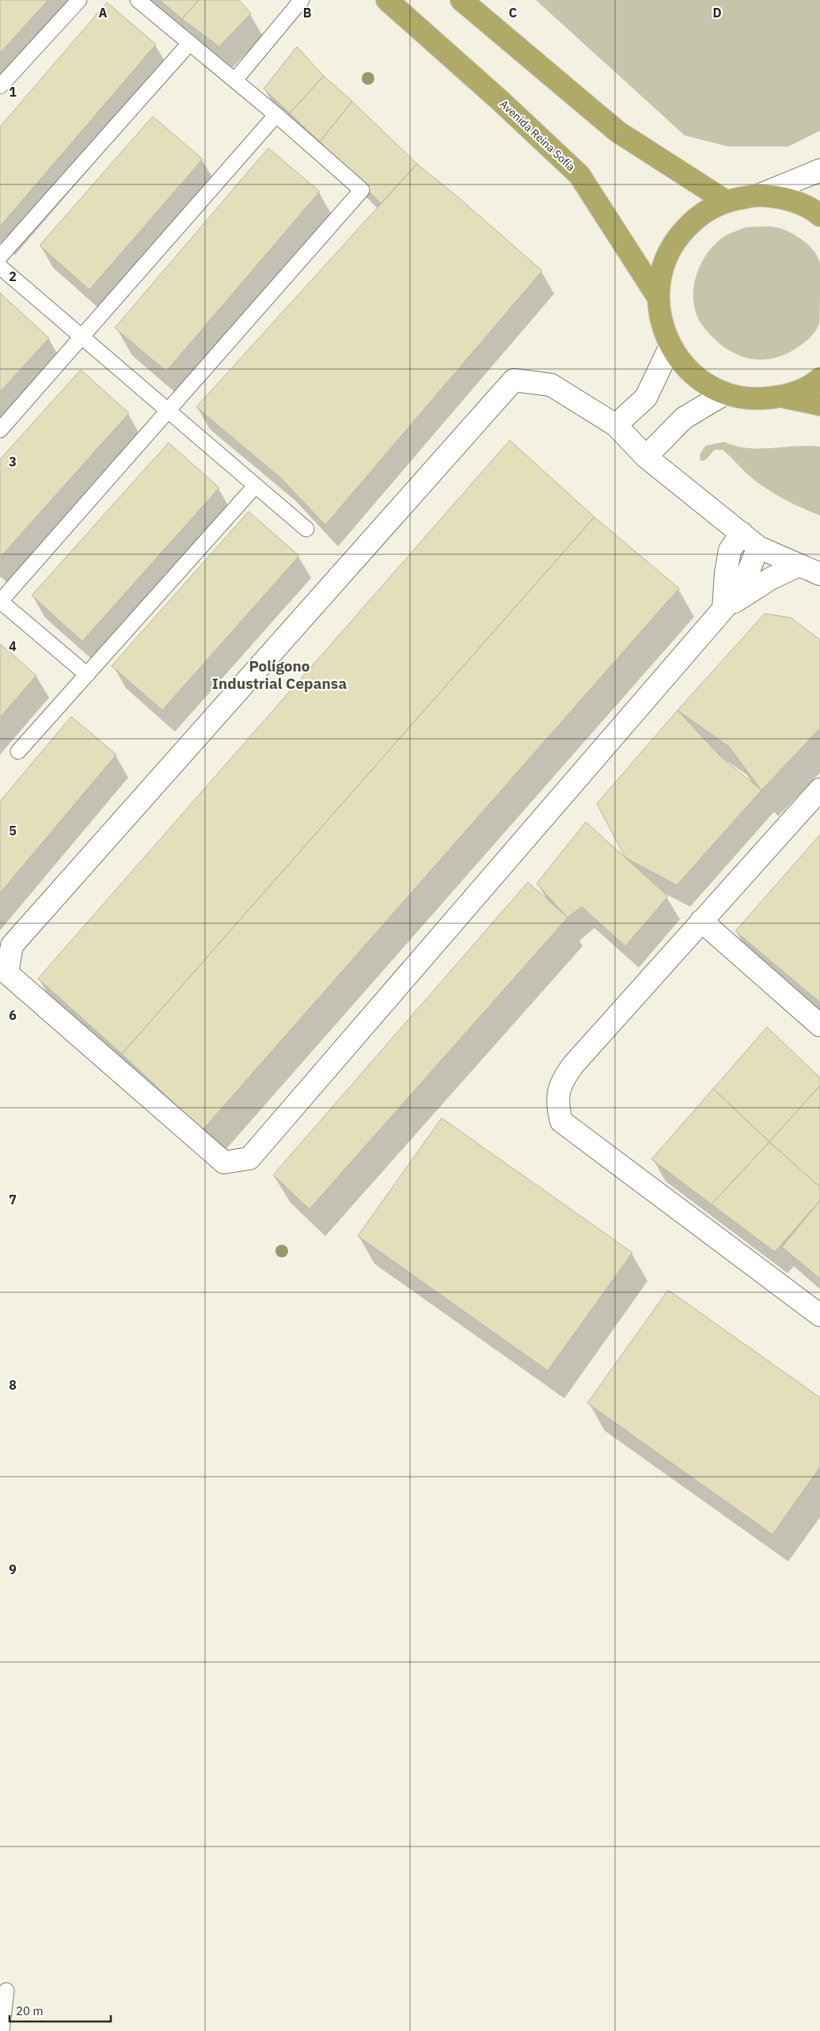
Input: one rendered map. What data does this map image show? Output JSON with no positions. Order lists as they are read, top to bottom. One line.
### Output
{"streets":{"highway":["Avenida Reina Sofía"]},"districts":["Polígono Industrial Cepansa"],"scale_bar":"20 m","grid":{"columns":["A","B","C","D"],"rows":["1","2","3","4","5","6","7","8","9"]}}
